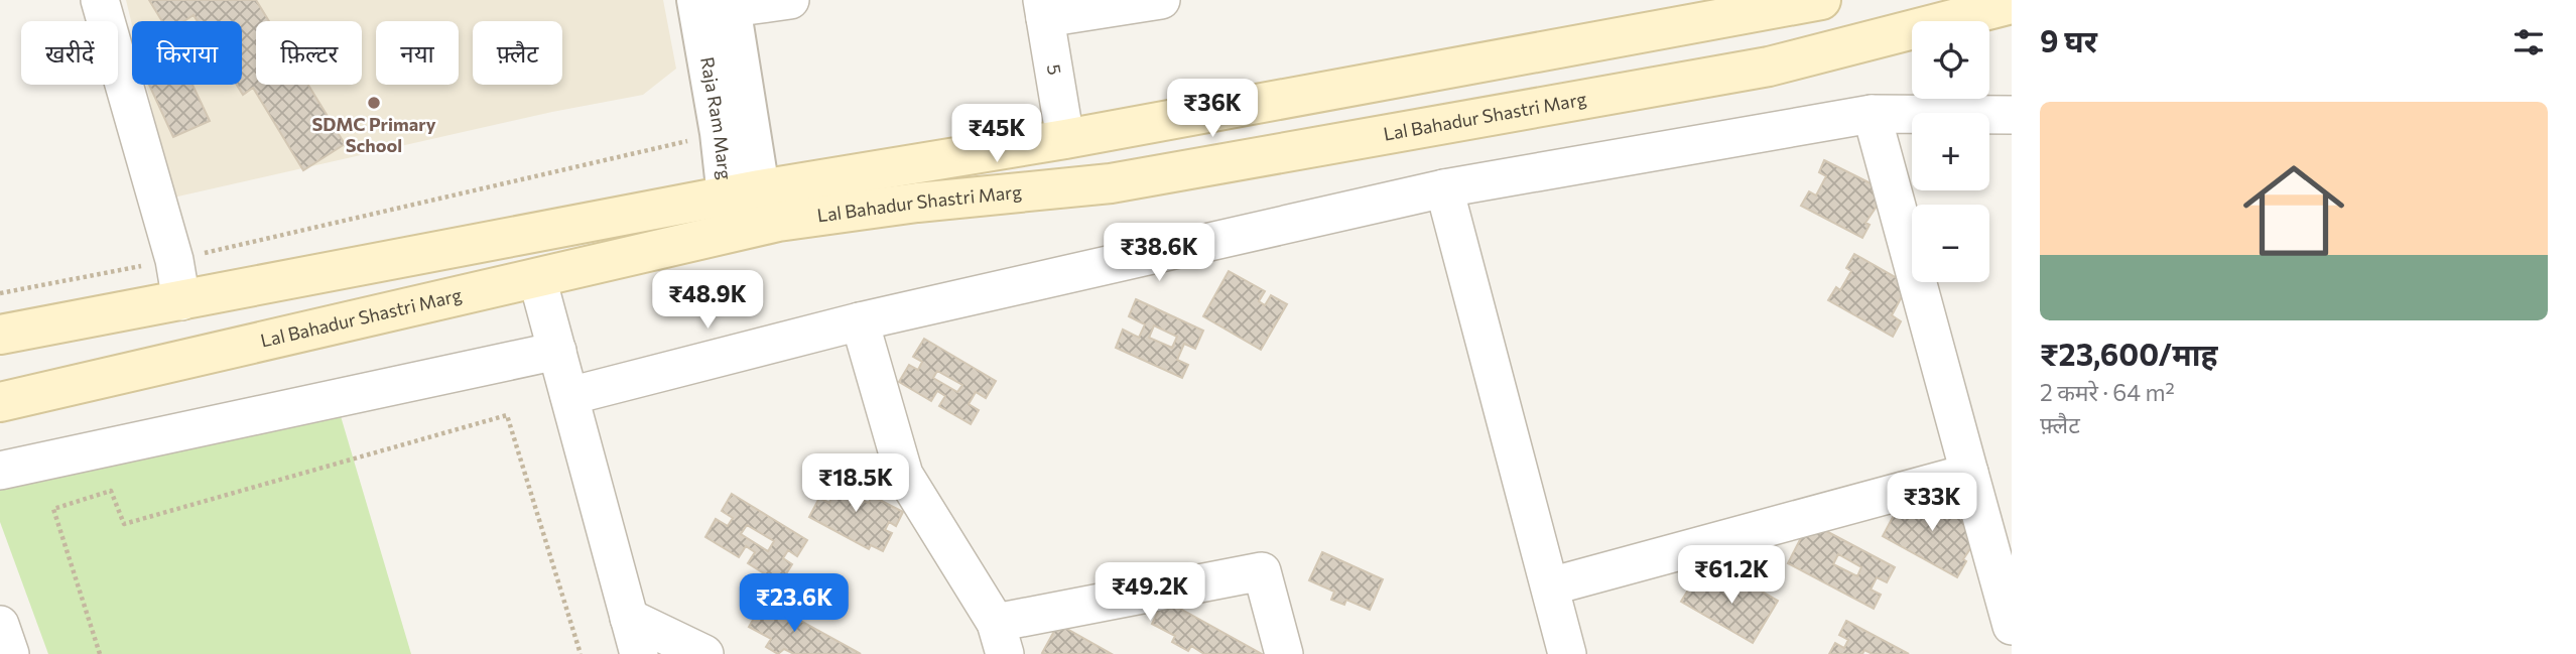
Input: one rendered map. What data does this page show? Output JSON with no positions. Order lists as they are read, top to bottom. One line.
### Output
{"streets":{"main road":["Lal Bahadur Shastri Marg"],"street":["5","Raja Ram Marg"]},"crossings":[["5","Lal Bahadur Shastri Marg"],["Lal Bahadur Shastri Marg","Raja Ram Marg"]],"places":["SDMC Primary School"],"page":{"heading":"9 घर","map_buttons":["+","−"],"chip":["खरीदें","किराया","फ़िल्टर","नया","फ़्लैट"],"price":["₹36K","₹45K","₹38.6K","₹48.9K","₹18.5K","₹33K","₹61.2K","₹49.2K","₹23.6K"],"list":[{"name":"₹23,600/माह","note":"2 कमरे · 64 m² · फ़्लैट"}]}}
